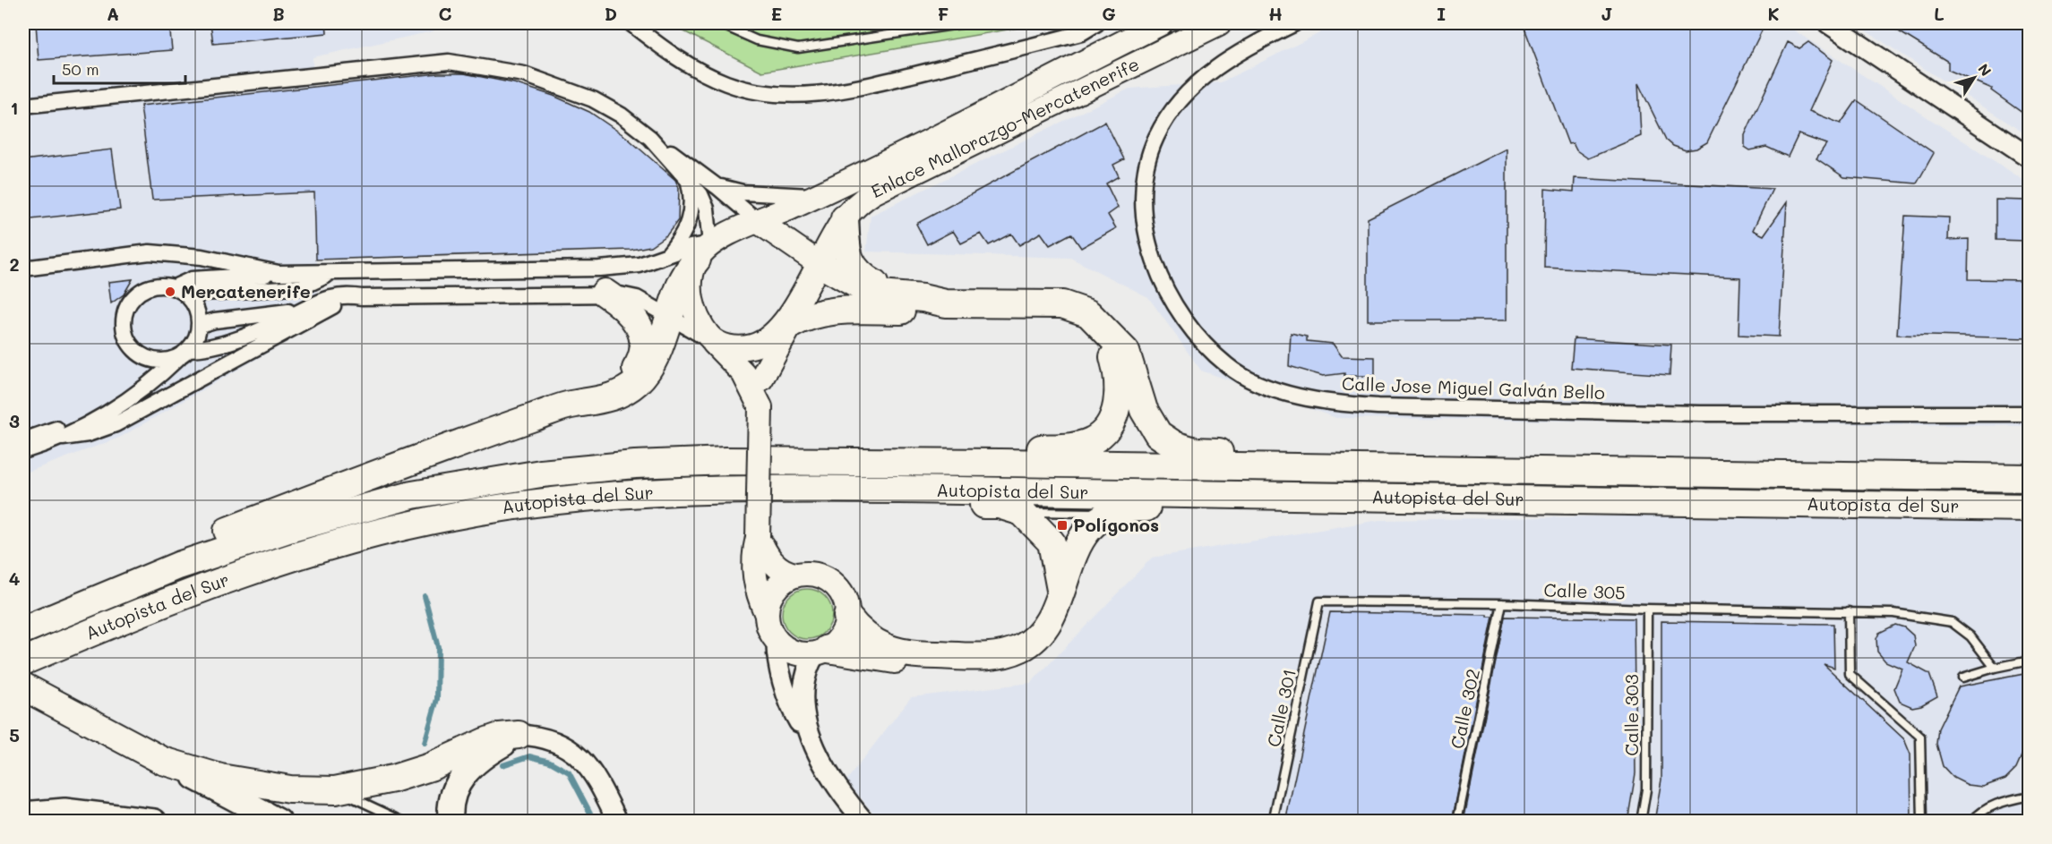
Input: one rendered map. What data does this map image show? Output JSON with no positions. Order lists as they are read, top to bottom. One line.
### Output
{"streets":{"highway":["Autopista del Sur"],"main road":["Enlace Mallorazgo-Mercatenerife"],"street":["Calle Jose Miguel Galván Bello"],"lane":["Calle 305","Calle 301","Calle 302","Calle 303"]},"crossings":[["Calle 305","Calle 301"],["Calle 305","Calle 302"],["Calle 305","Calle 303"]],"places":{"other":["Mercatenerife"],"transit":["Polígonos"]},"scale_bar":"50 m","north":"top right","grid":{"columns":["A","B","C","D","E","F","G","H","I","J","K","L"],"rows":["1","2","3","4","5"]}}
